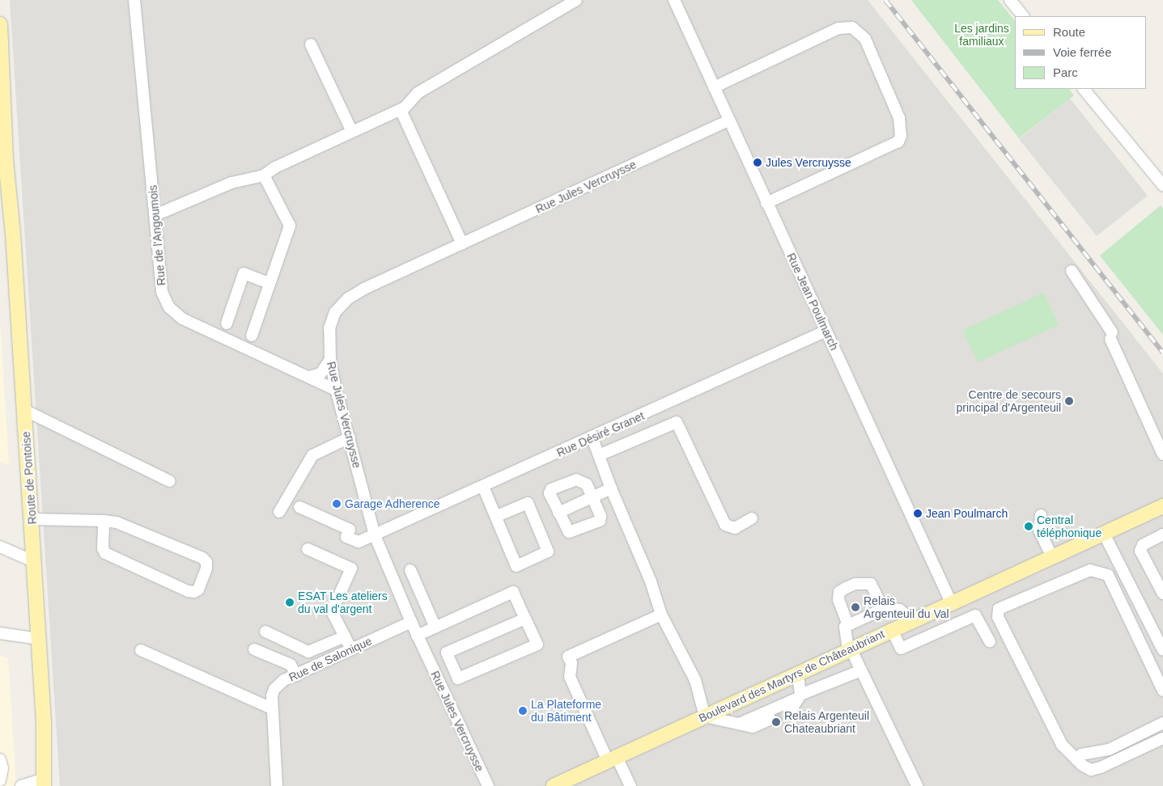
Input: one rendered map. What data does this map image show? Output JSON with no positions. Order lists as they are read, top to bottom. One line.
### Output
{"streets":{"main road":["Route de Pontoise","Boulevard des Martyrs de Châteaubriant"],"street":["Rue Jules Vercruysse","Rue de l'Angoumois","Rue Jean Poulmarch","Rue Désiré Granet","Rue de Salonique"]},"crossings":[["Rue Jules Vercruysse","Rue de l'Angoumois"],["Rue Jules Vercruysse","Rue Jean Poulmarch"],["Rue Jules Vercruysse","Rue Désiré Granet"],["Rue Jules Vercruysse","Rue de Salonique"],["Rue Jean Poulmarch","Rue Désiré Granet"],["Rue Jean Poulmarch","Boulevard des Martyrs de Châteaubriant"]],"parks":["Les jardins familiaux"],"places":["Jules Vercruysse","Centre de secours principal d'Argenteuil","Garage Adherence","Jean Poulmarch","Central téléphonique","ESAT Les ateliers du val d'argent","Relais Argenteuil du Val","La Plateforme du Bâtiment","Relais Argenteuil Chateaubriant"],"legend":["Route","Voie ferrée","Parc"]}
